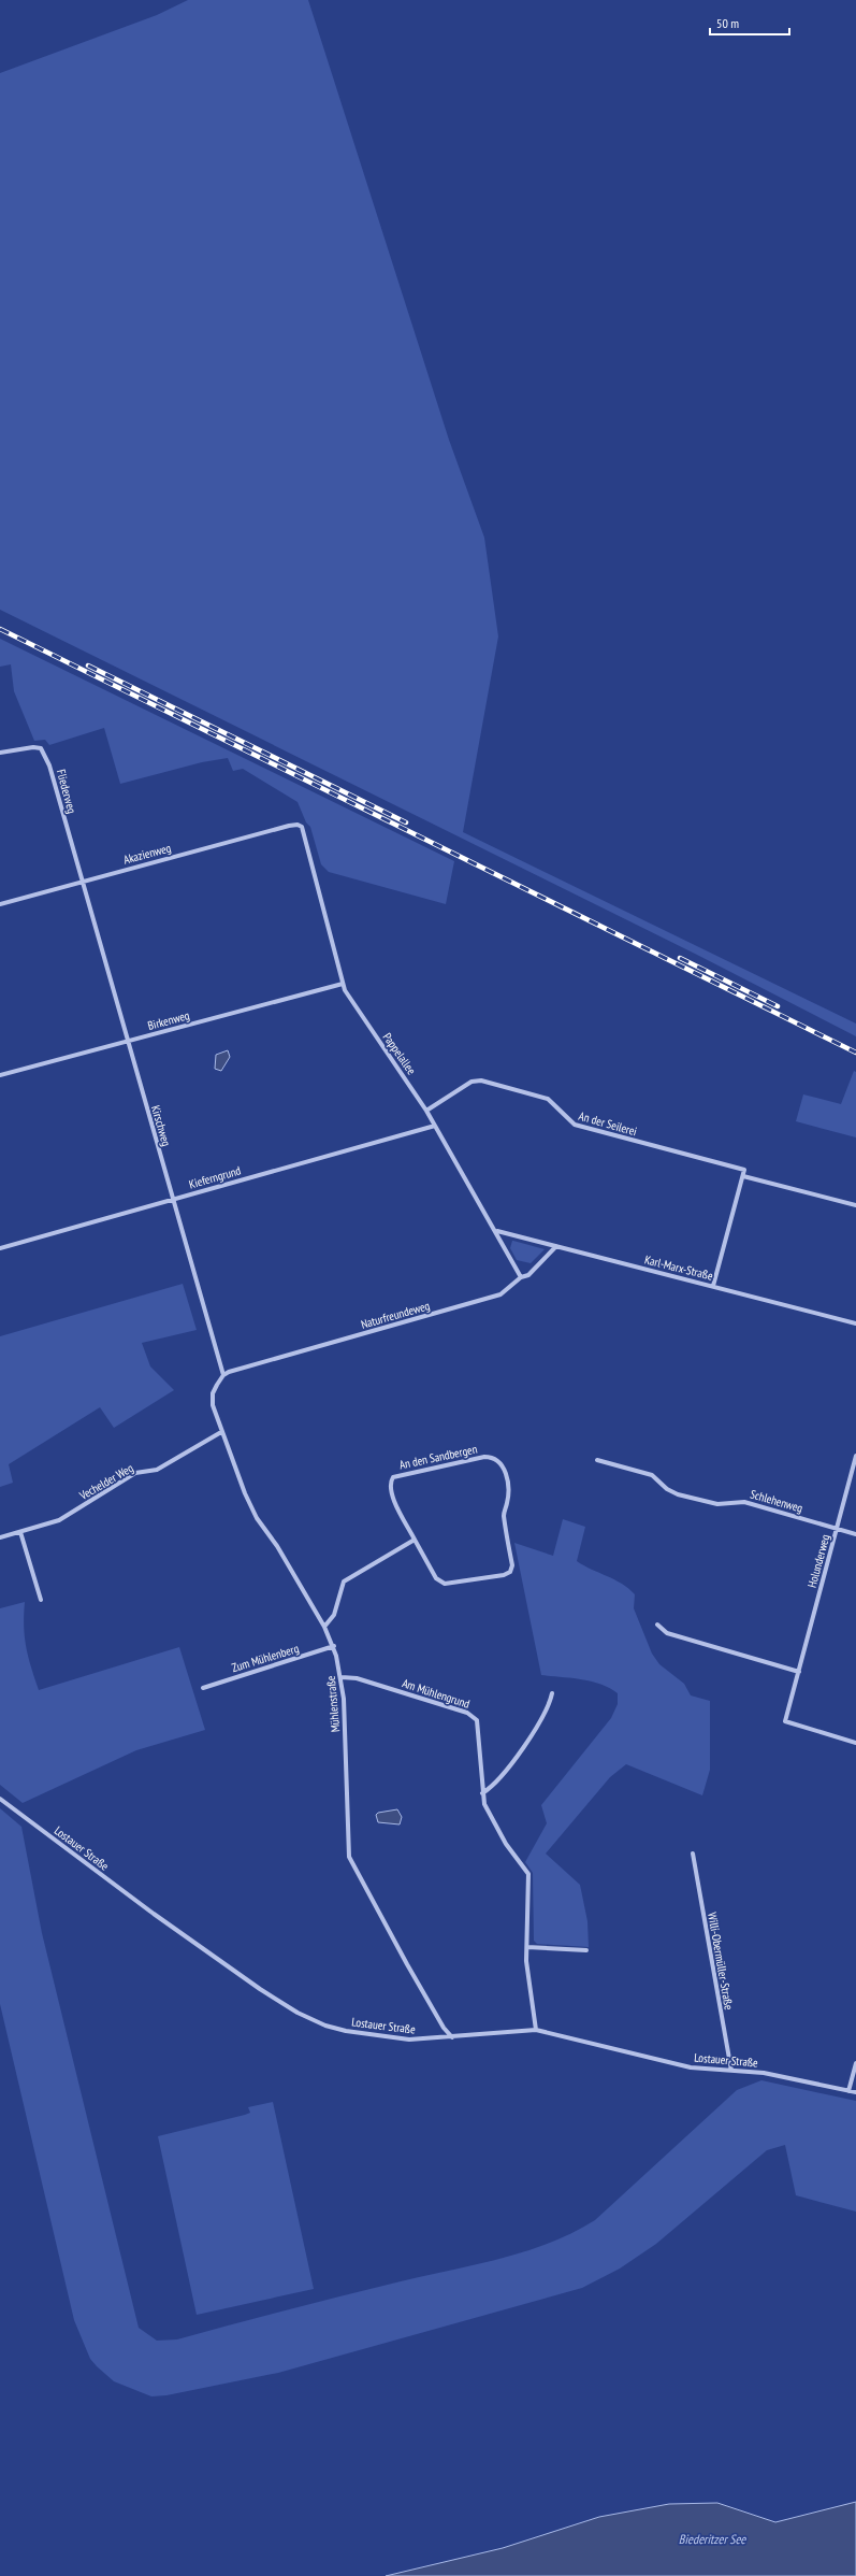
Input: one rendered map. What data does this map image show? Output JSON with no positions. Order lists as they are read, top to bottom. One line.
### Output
{"streets":{"street":["Fliederweg","Akazienweg","Birkenweg","Pappelallee","An der Seilerei","Kirschweg","Kieferngrund","Karl-Marx-Straße","Naturfreundeweg","An den Sandbergen","Vechelder Weg","Schlehenweg","Holunderweg","Zum Mühlenberg","Am Mühlengrund","Mühlenstraße","Lostauer Straße","Willi-Obermüller-Straße"]},"crossings":[["Fliederweg","Akazienweg"],["Fliederweg","Kirschweg"],["Akazienweg","Pappelallee"],["Akazienweg","Kirschweg"],["Birkenweg","Pappelallee"],["Birkenweg","Kirschweg"],["Pappelallee","An der Seilerei"],["Pappelallee","Kieferngrund"],["Pappelallee","Karl-Marx-Straße"],["Pappelallee","Naturfreundeweg"],["Kirschweg","Kieferngrund"],["Kirschweg","Naturfreundeweg"],["Kirschweg","Mühlenstraße"],["Karl-Marx-Straße","Naturfreundeweg"],["Naturfreundeweg","Mühlenstraße"],["Vechelder Weg","Mühlenstraße"],["Schlehenweg","Holunderweg"],["Zum Mühlenberg","Mühlenstraße"],["Am Mühlengrund","Mühlenstraße"],["Am Mühlengrund","Lostauer Straße"],["Mühlenstraße","Lostauer Straße"],["Lostauer Straße","Willi-Obermüller-Straße"]],"water":["Biederitzer See"],"scale_bar":"50 m"}
